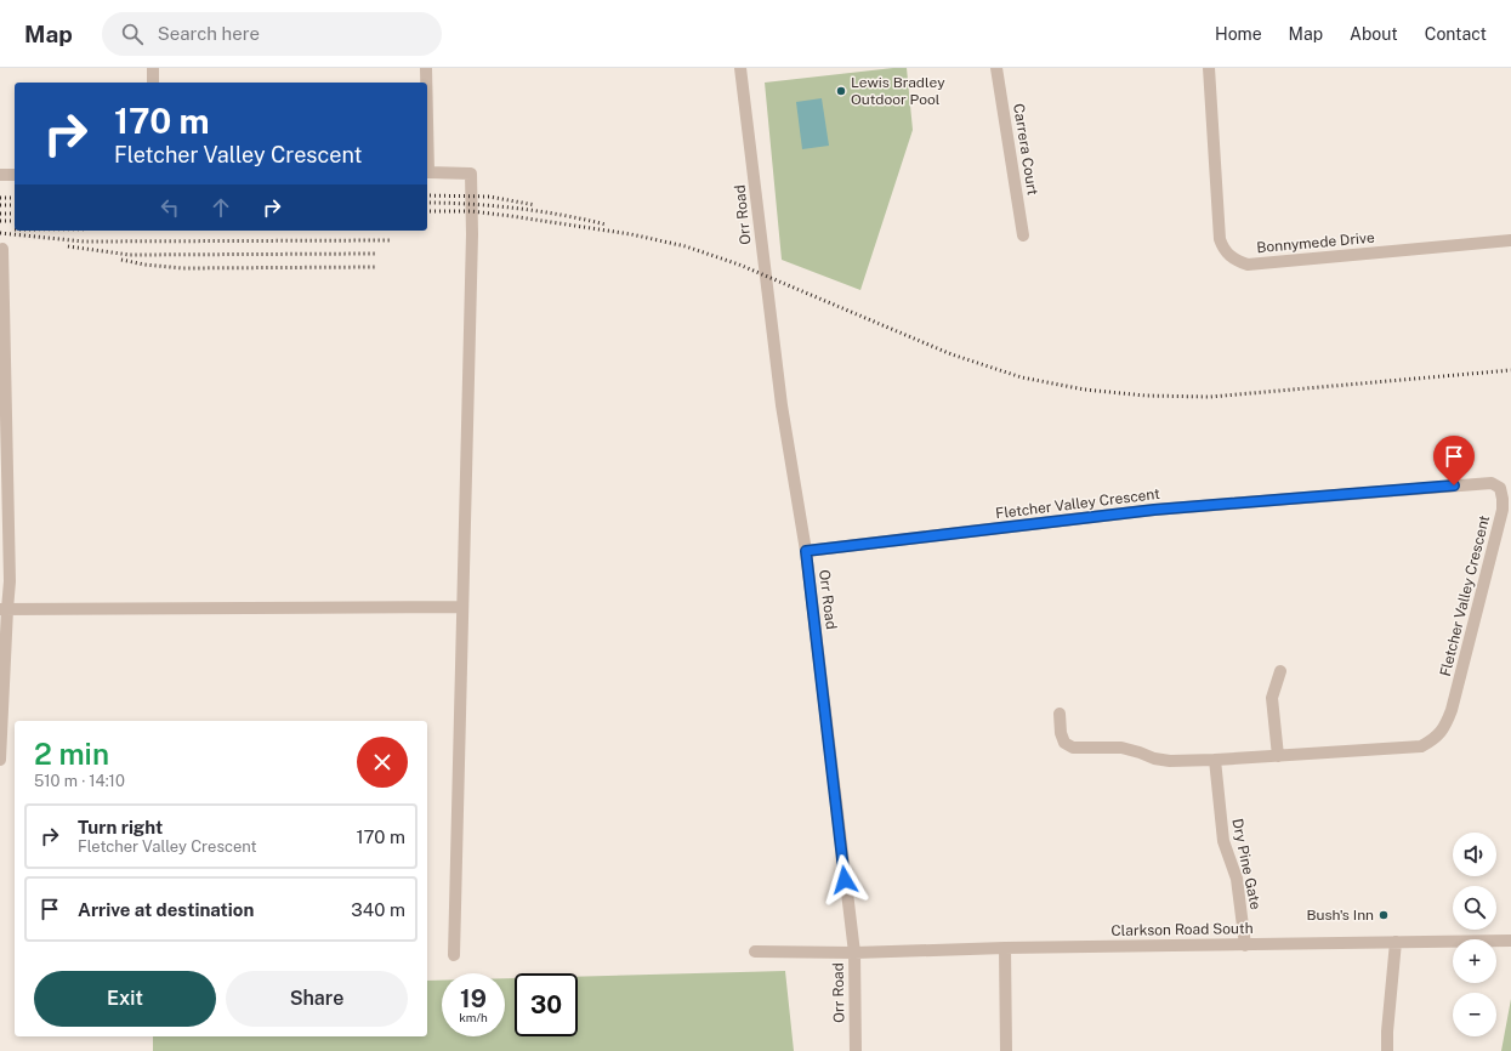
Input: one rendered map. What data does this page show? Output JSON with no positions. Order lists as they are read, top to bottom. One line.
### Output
{"streets":{"street":["Carrera Court","Orr Road","Bonnymede Drive","Fletcher Valley Crescent","Dry Pine Gate","Clarkson Road South"]},"crossings":[["Orr Road","Fletcher Valley Crescent"],["Orr Road","Clarkson Road South"],["Fletcher Valley Crescent","Dry Pine Gate"],["Dry Pine Gate","Clarkson Road South"]],"places":["Lewis Bradley Outdoor Pool","Bush's Inn"],"page":{"header":"Map","search":"Search here","nav":["Home","Map","About","Contact"],"turn":["170 m","Fletcher Valley Crescent"],"heading":["2 min","510 m · 14:10"],"list":[{"name":"Turn right","note":"Fletcher Valley Crescent","value":"170 m"},{"name":"Arrive at destination","value":"340 m"}],"map_buttons":["+","−"],"buttons":["Exit","Share"],"speed":"19 km/h","limit":"30"}}
